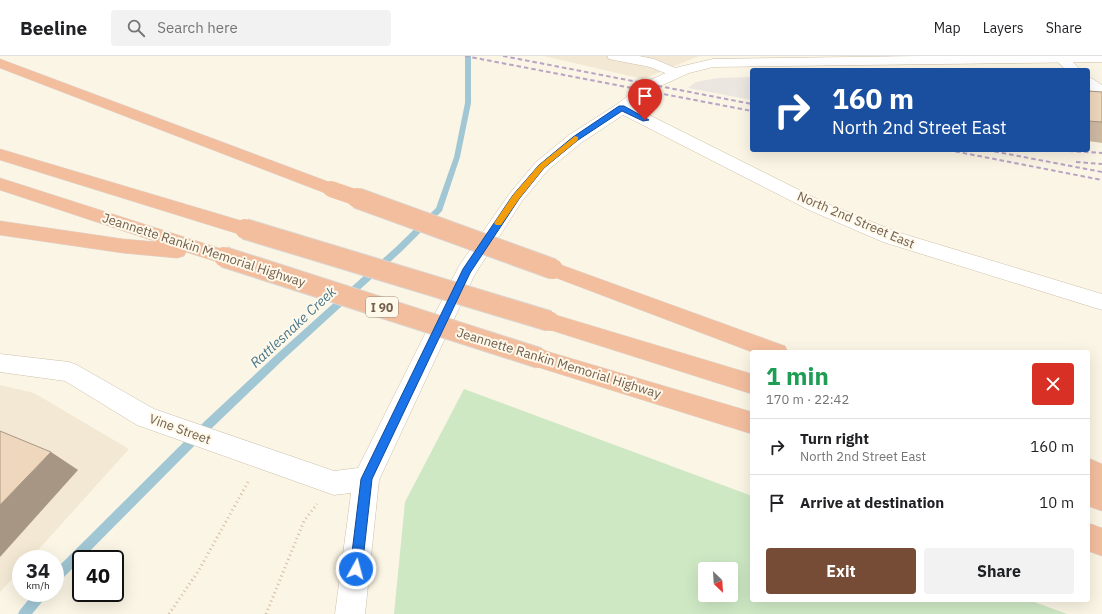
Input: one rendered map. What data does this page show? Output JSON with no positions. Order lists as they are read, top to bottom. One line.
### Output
{"streets":{"highway":["Jeannette Rankin Memorial Highway","I 90"],"street":["North 2nd Street East","Vine Street"]},"water":["Rattlesnake Creek"],"north":"bottom right","page":{"header":"Beeline","search":"Search here","nav":["Map","Layers","Share"],"turn":["160 m","North 2nd Street East"],"heading":["1 min","170 m · 22:42"],"list":[{"name":"Turn right","note":"North 2nd Street East","value":"160 m"},{"name":"Arrive at destination","value":"10 m"}],"buttons":["Exit","Share"],"speed":"34 km/h","limit":"40"}}
